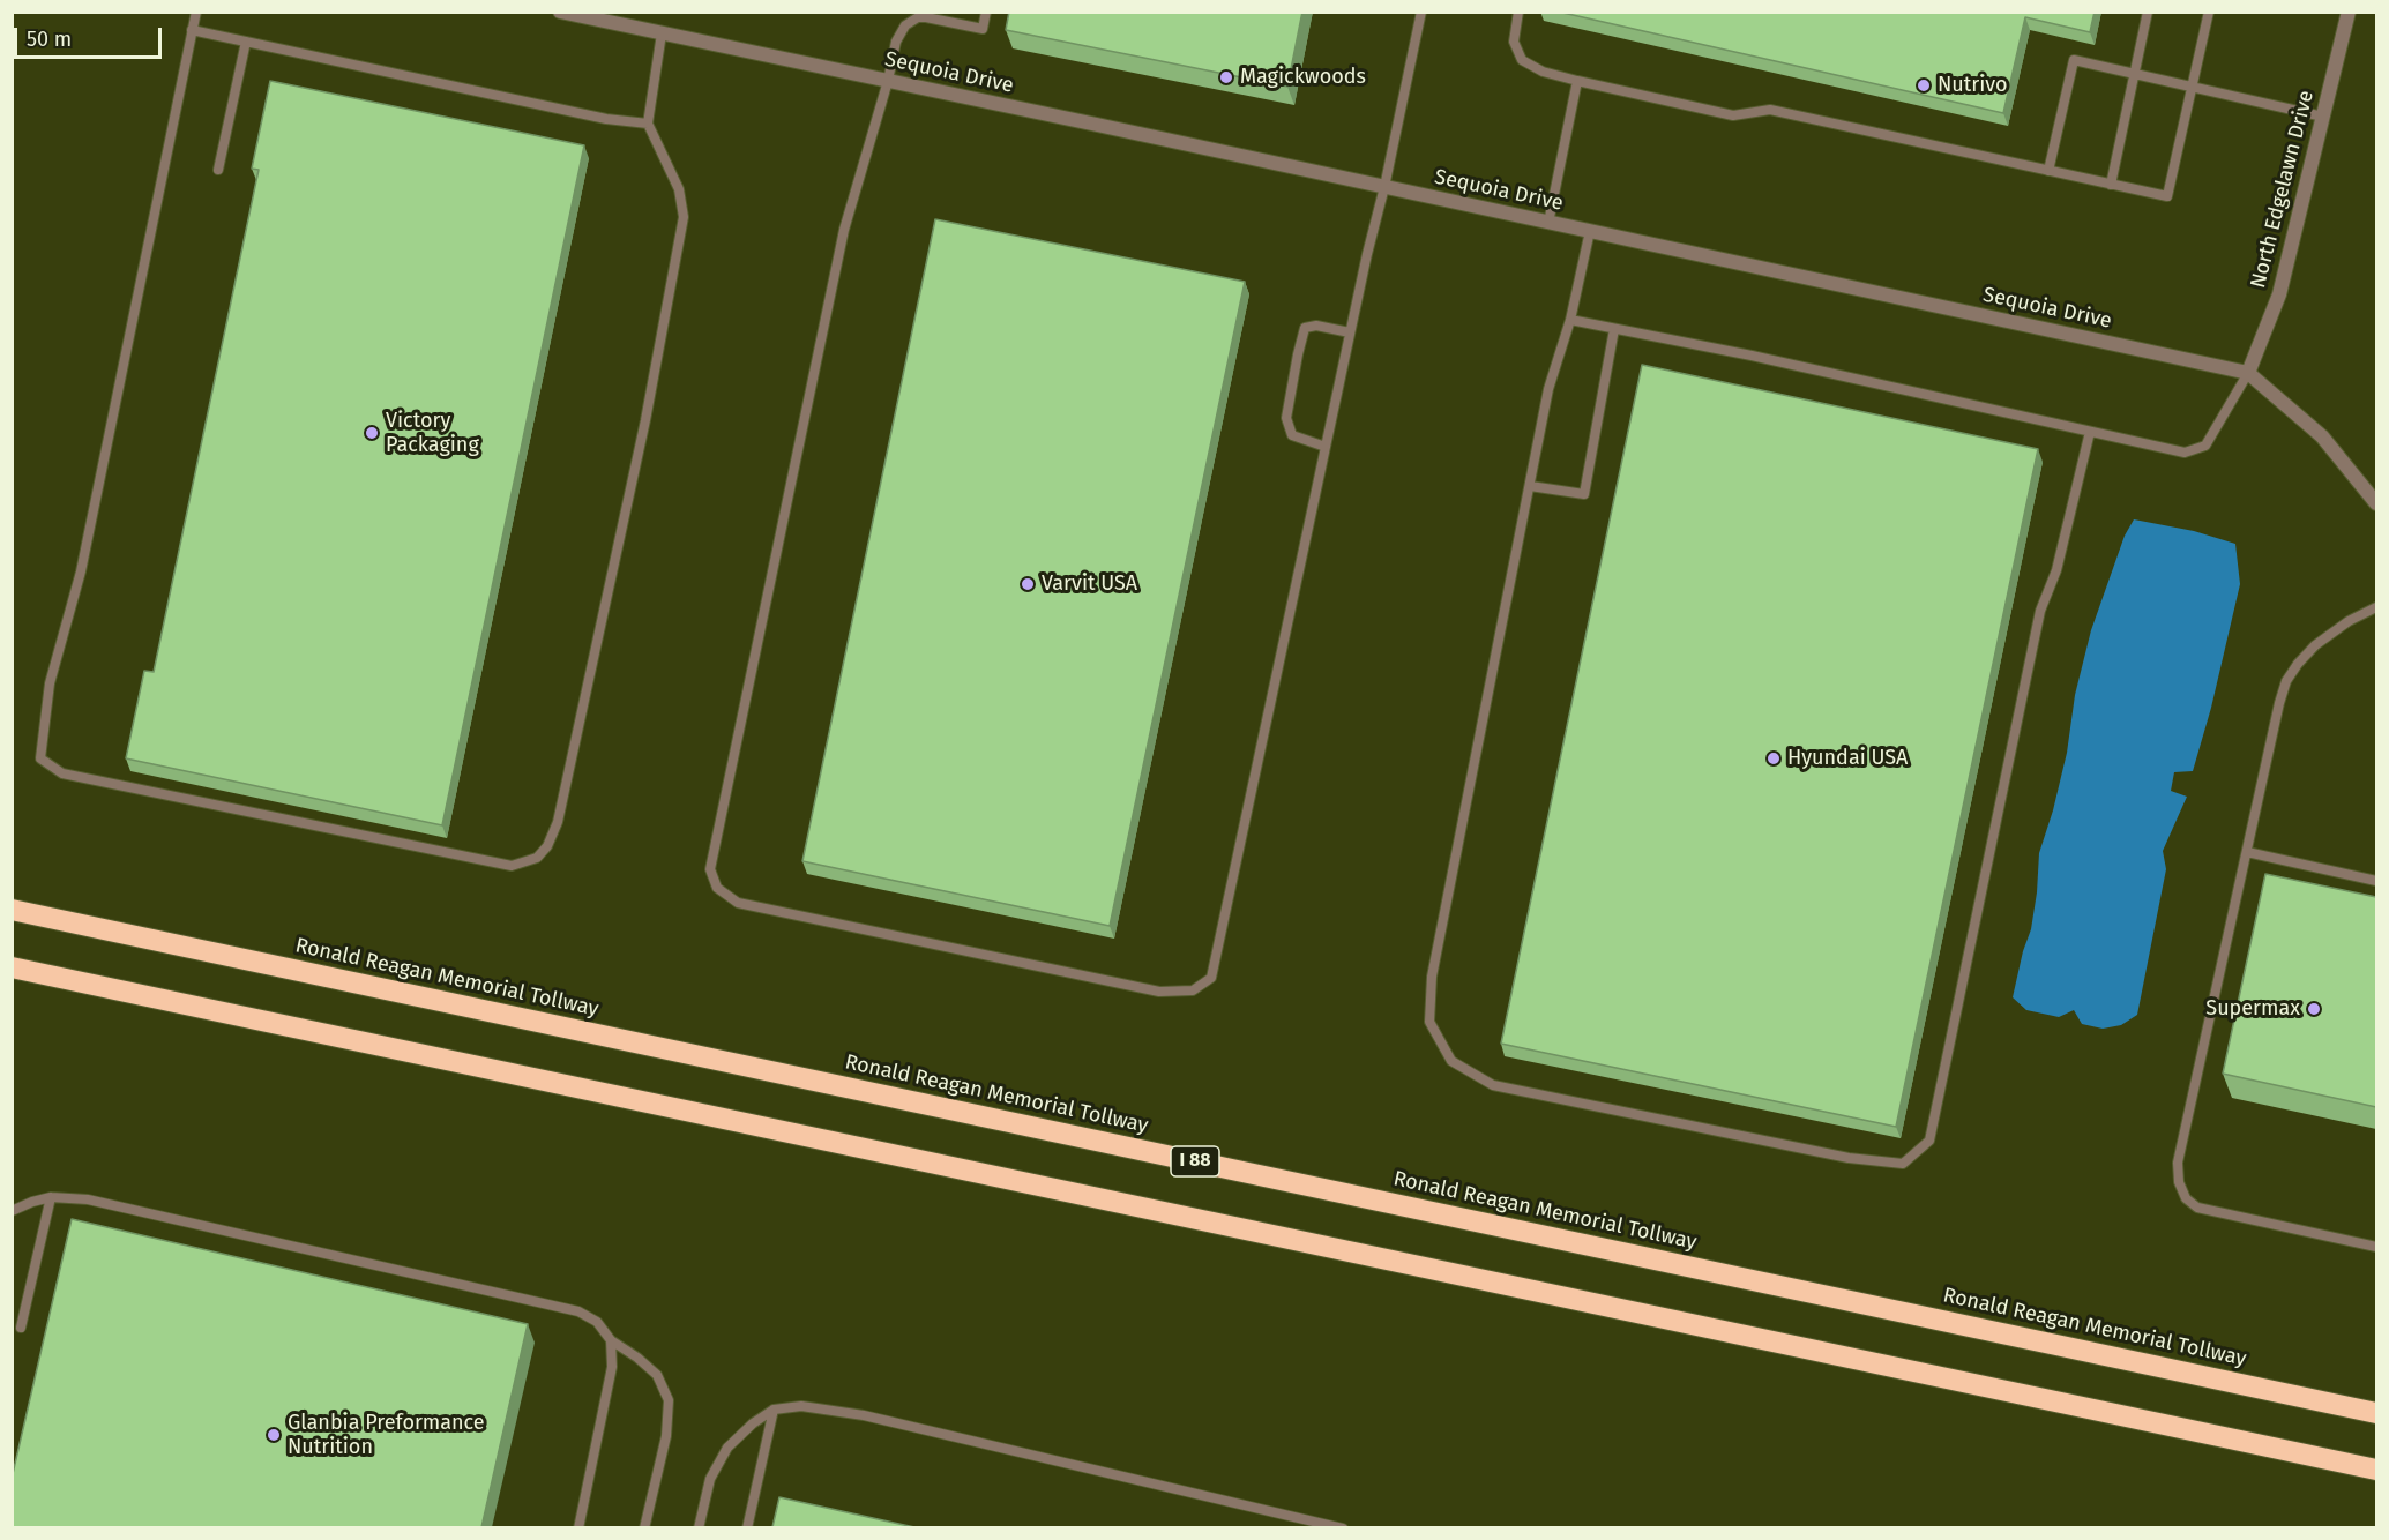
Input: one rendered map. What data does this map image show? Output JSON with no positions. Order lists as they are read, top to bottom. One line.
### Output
{"streets":{"highway":["Ronald Reagan Memorial Tollway","I 88"],"street":["Sequoia Drive","North Edgelawn Drive"]},"crossings":[["Sequoia Drive","North Edgelawn Drive"]],"places":["Magickwoods","Nutrivo","Victory Packaging","Varvit USA","Hyundai USA","Supermax","Glanbia Preformance Nutrition"],"scale_bar":"50 m"}
